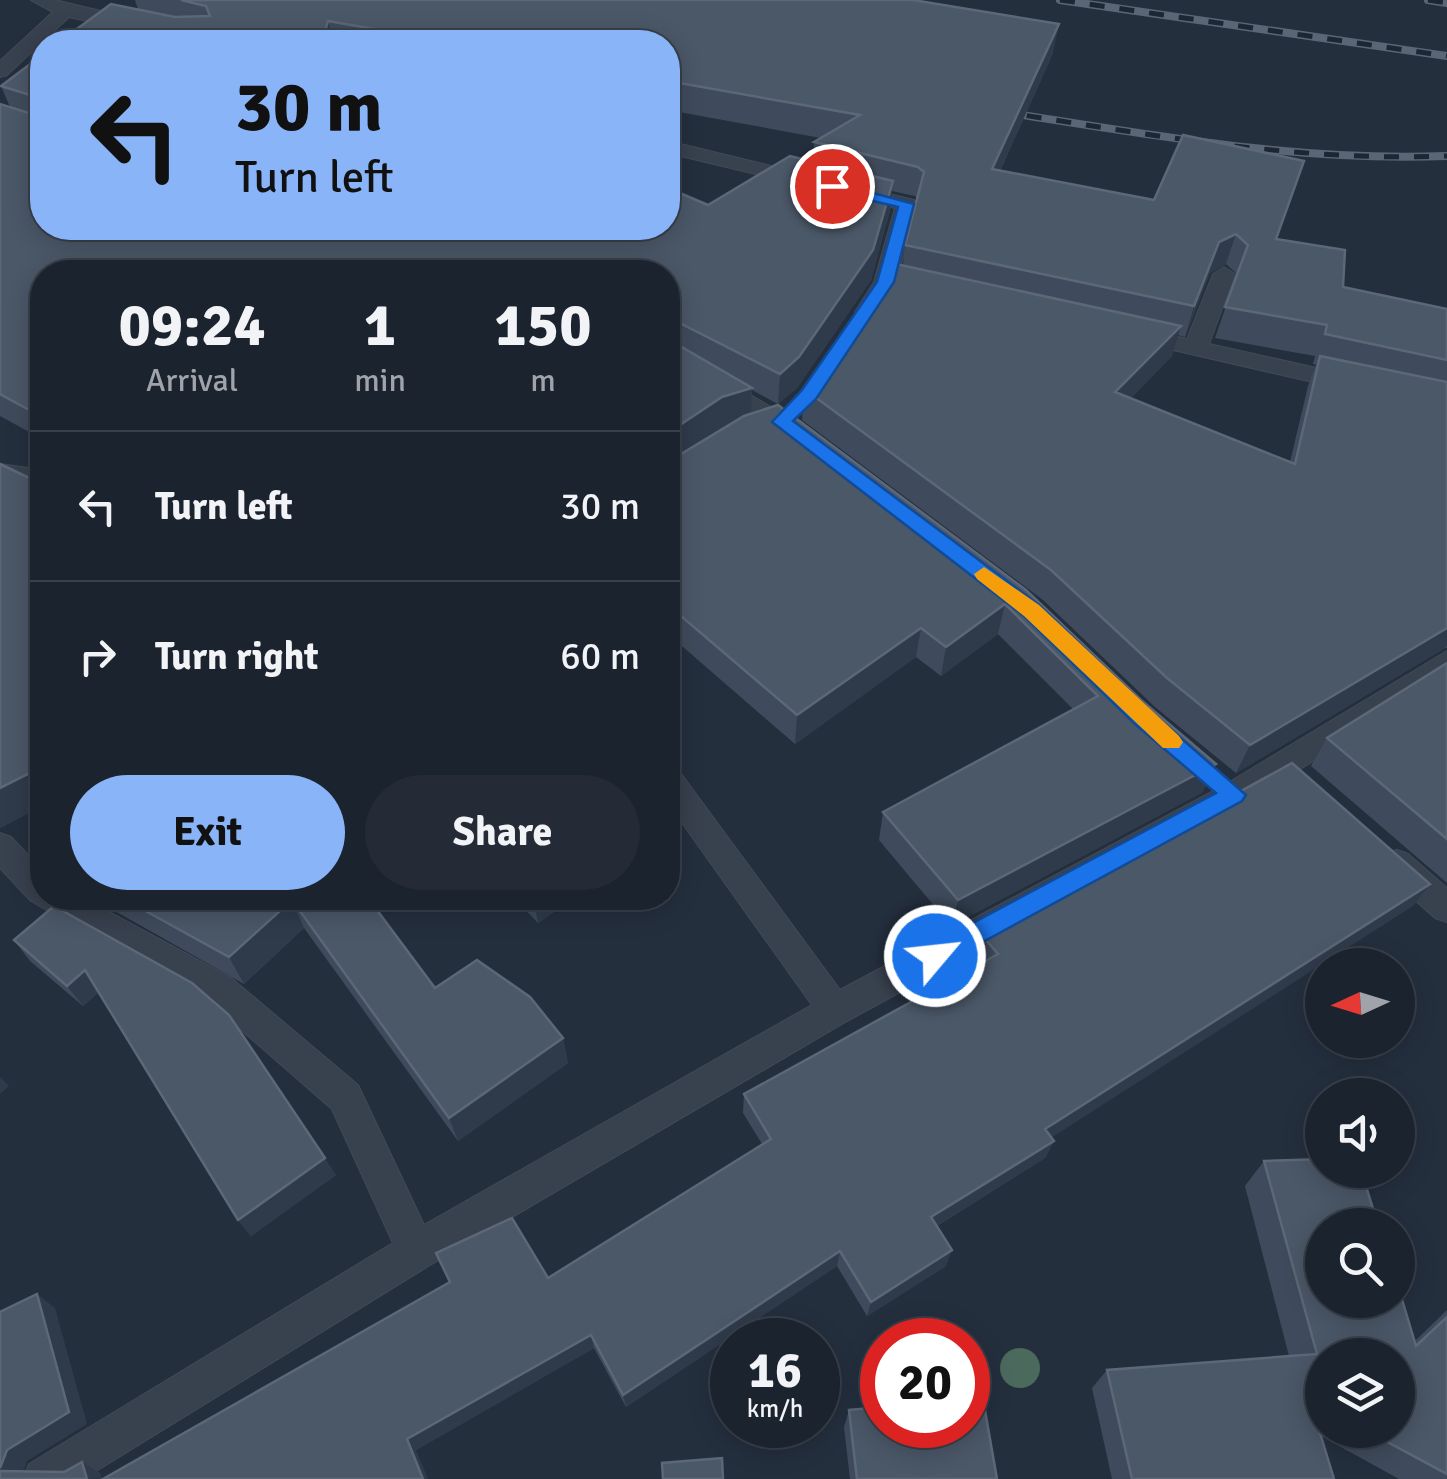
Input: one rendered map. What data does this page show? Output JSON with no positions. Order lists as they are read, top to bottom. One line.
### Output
{"north":"left","page":{"turn":["30 m","Turn left"],"eta":["09:24","Arrival","1","min","150","m"],"list":[{"name":"Turn left","value":"30 m"},{"name":"Turn right","value":"60 m"}],"buttons":["Exit","Share"],"speed":"16 km/h","limit":"20"}}
